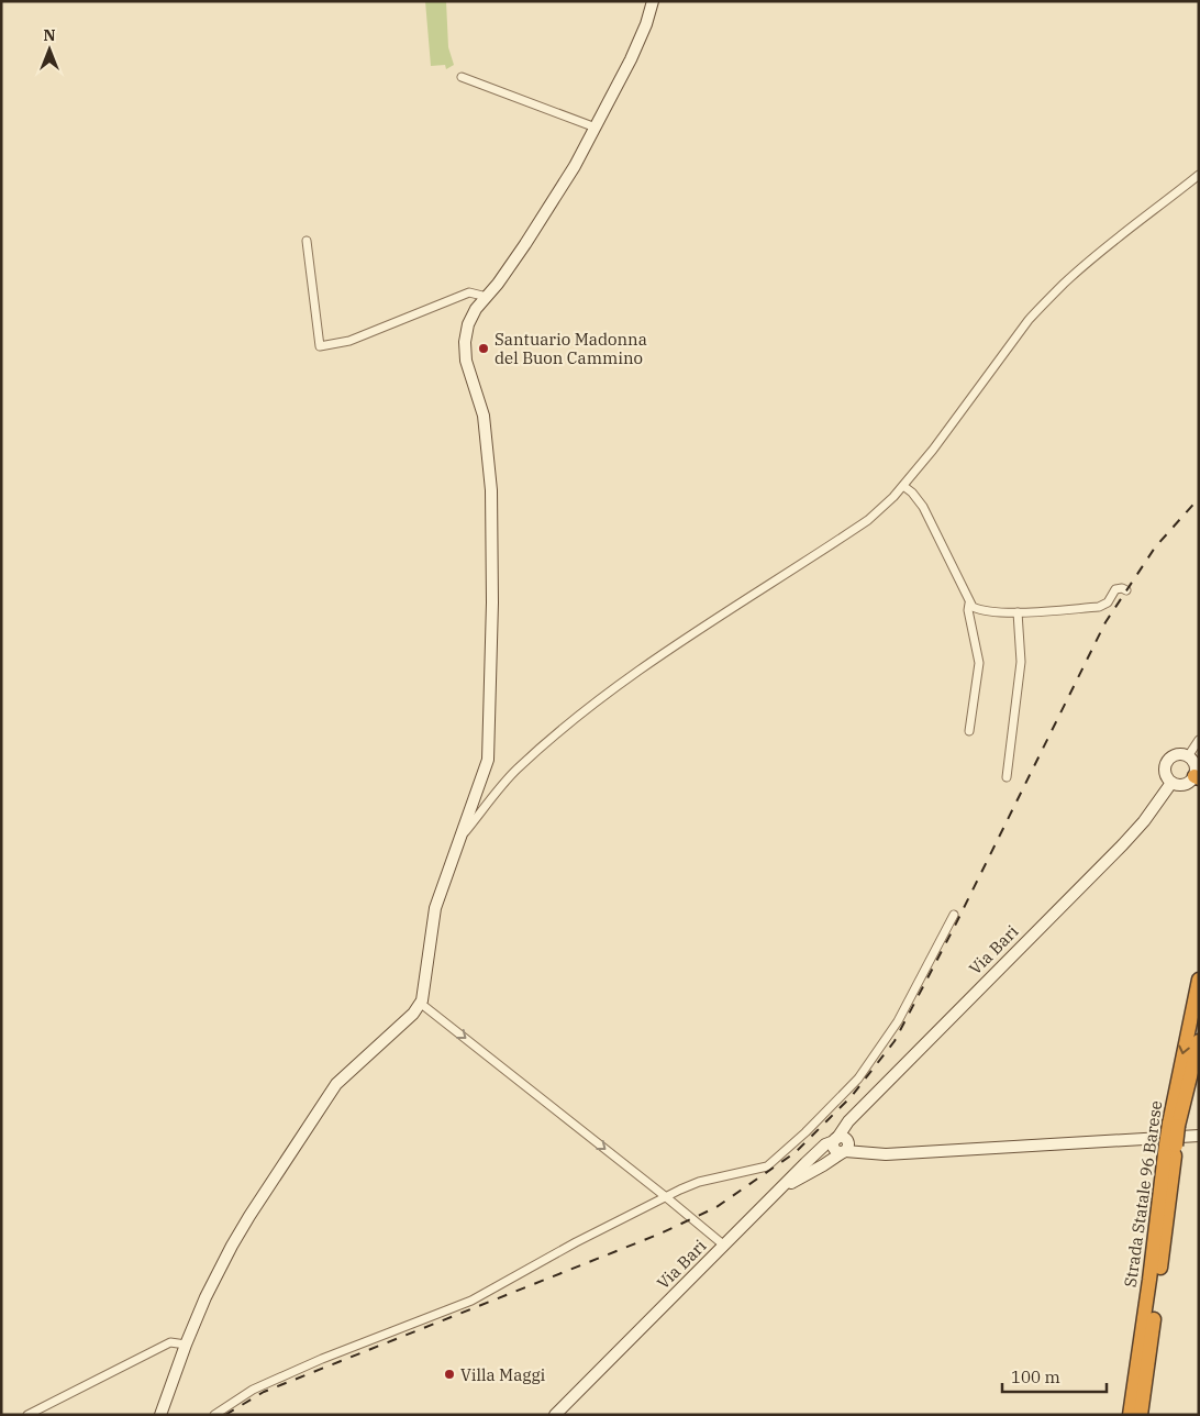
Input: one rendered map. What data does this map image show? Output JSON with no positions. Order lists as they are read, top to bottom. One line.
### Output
{"streets":{"highway":["Strada Statale 96 Barese"],"street":["Via Bari"]},"places":["Santuario Madonna del Buon Cammino","Villa Maggi"],"scale_bar":"100 m","north":"top"}
